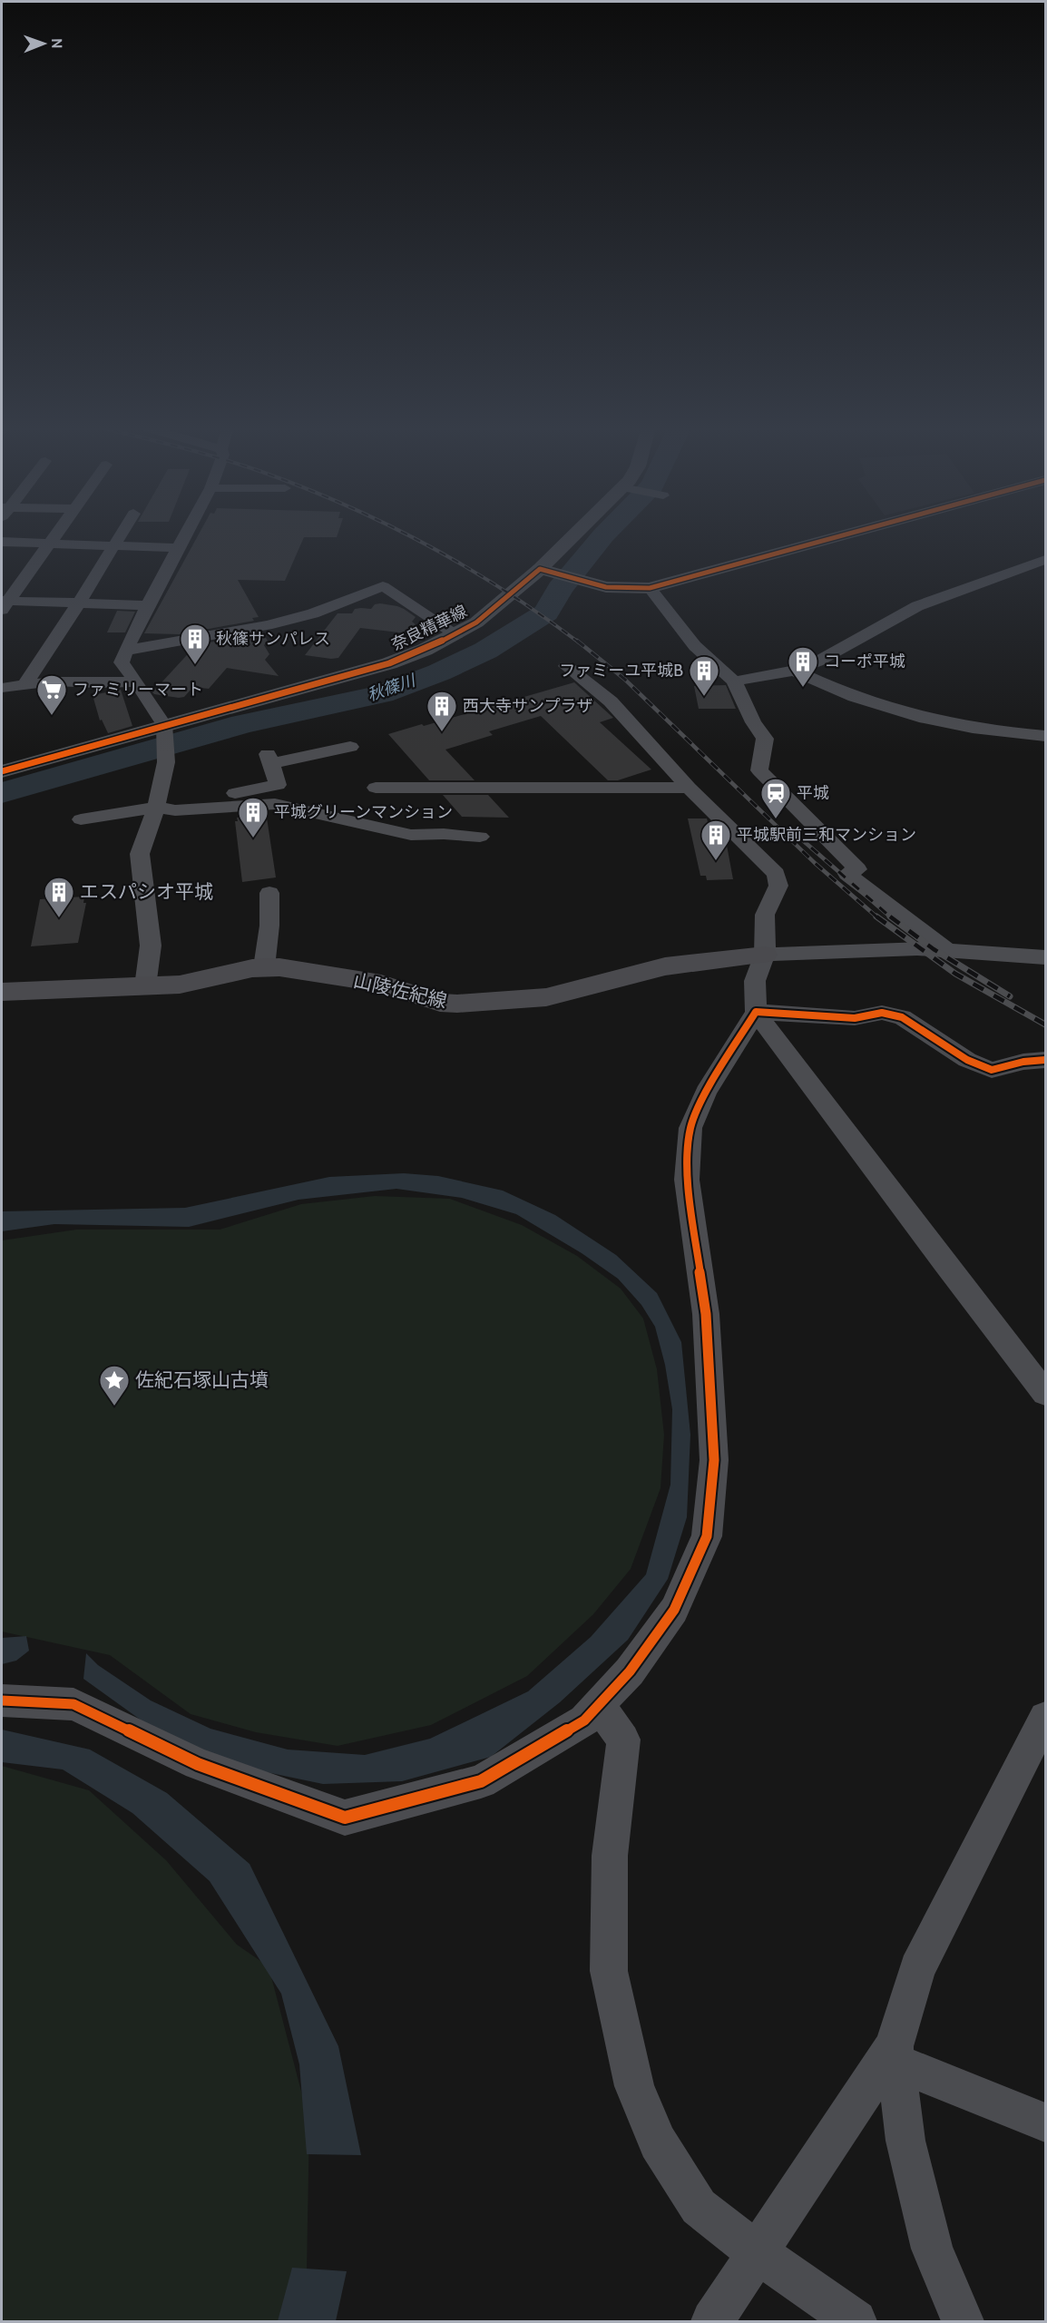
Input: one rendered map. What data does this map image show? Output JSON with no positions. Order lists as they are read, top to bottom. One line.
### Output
{"streets":{"main road":["奈良精華線","山陵佐紀線"]},"water":["秋篠川"],"places":{"building":["秋篠サンパレス","コーポ平城","ファミーユ平城B","西大寺サンプラザ","平城グリーンマンション","平城駅前三和マンション","エスパシオ平城"],"supermarket":["ファミリーマート"],"station":["平城"],"place":["佐紀石塚山古墳"]},"north":"right"}
